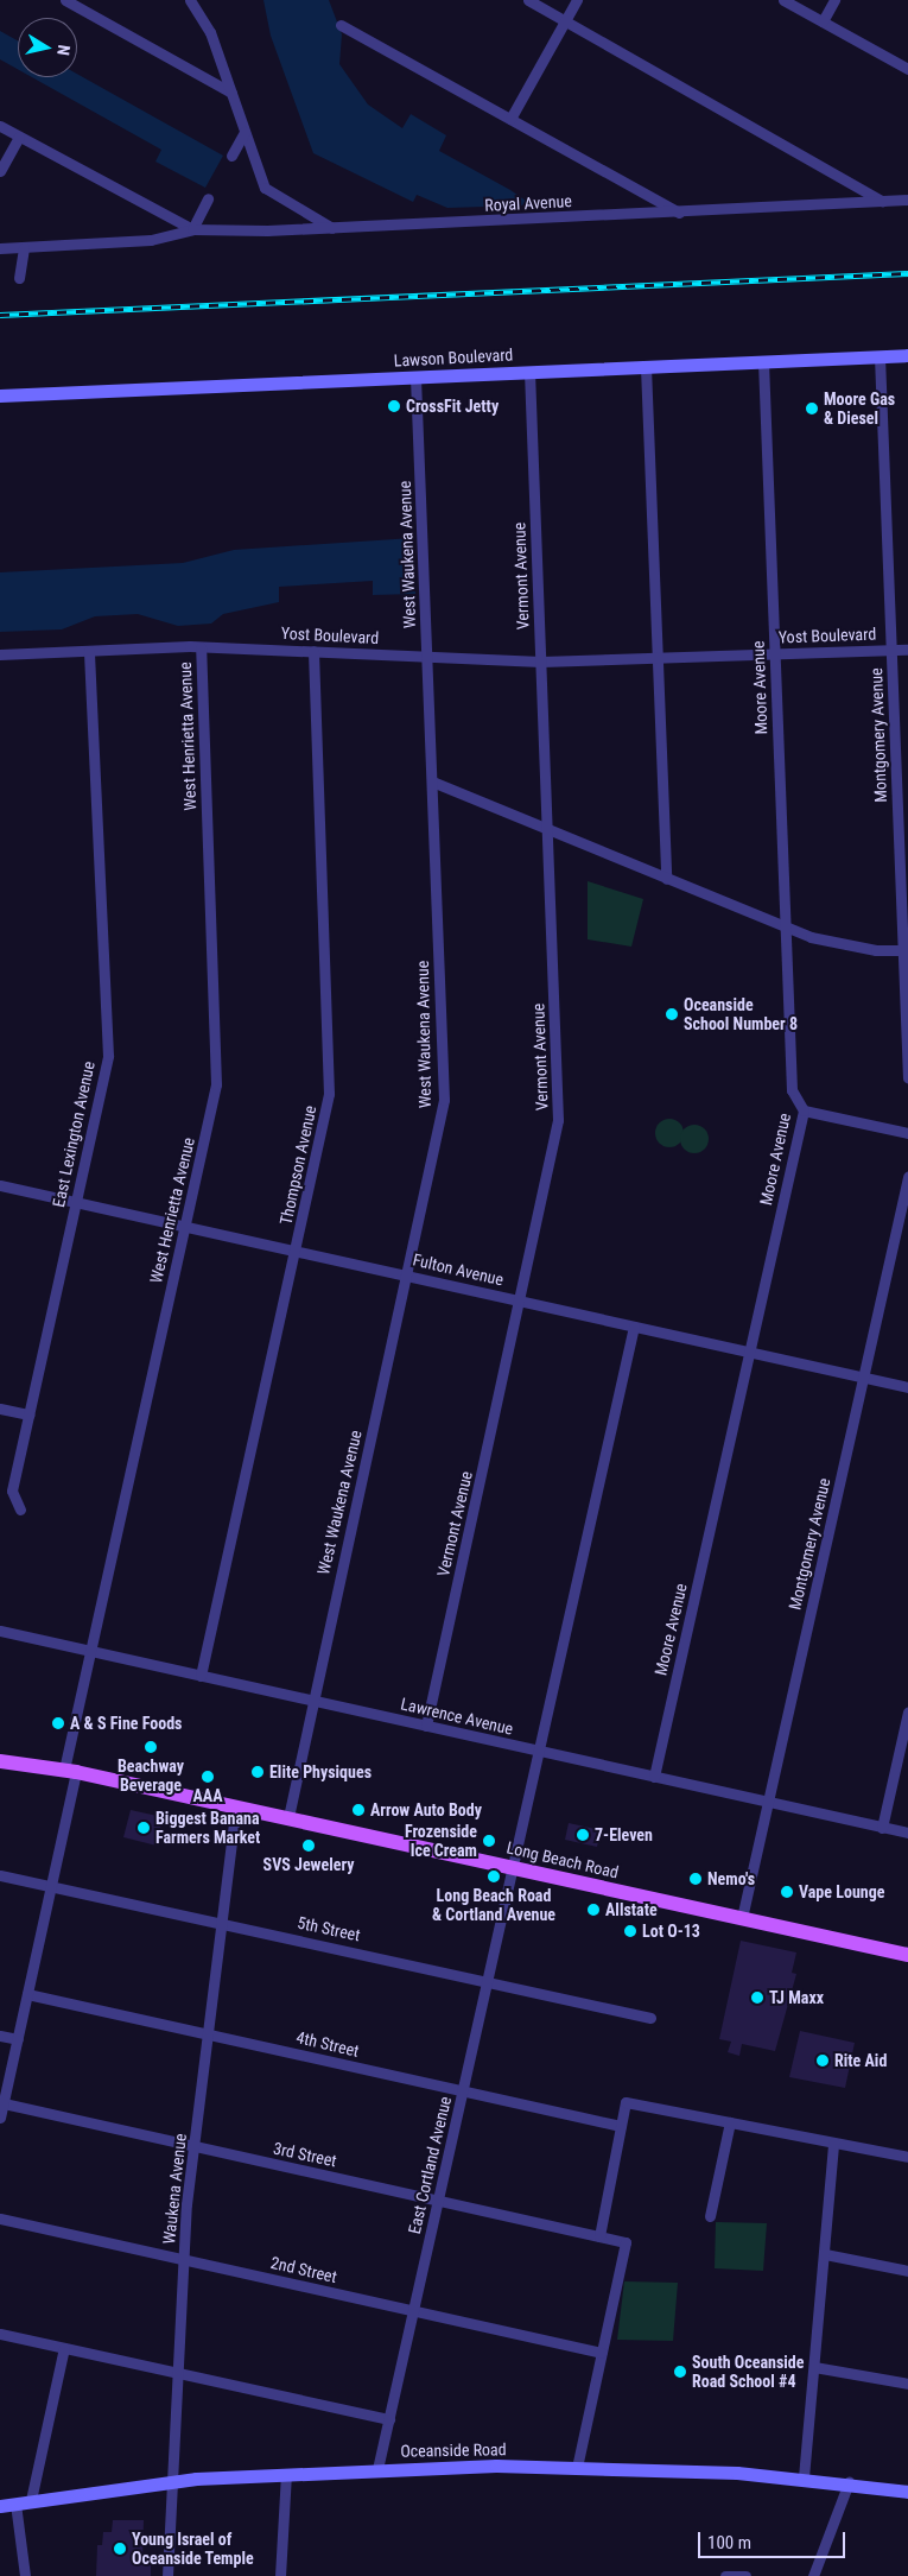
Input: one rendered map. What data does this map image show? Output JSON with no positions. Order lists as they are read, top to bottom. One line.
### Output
{"streets":{"main road":["Lawson Boulevard","Long Beach Road","Oceanside Road"],"street":["Royal Avenue","West Waukena Avenue","Vermont Avenue","Yost Boulevard","Moore Avenue","Montgomery Avenue","West Henrietta Avenue","East Lexington Avenue","Thompson Avenue","Fulton Avenue","Lawrence Avenue","5th Street","4th Street","3rd Street","East Cortland Avenue","Waukena Avenue","2nd Street"]},"crossings":[["Lawson Boulevard","West Waukena Avenue"],["Lawson Boulevard","Vermont Avenue"],["Lawson Boulevard","Moore Avenue"],["Lawson Boulevard","Montgomery Avenue"],["West Waukena Avenue","Yost Boulevard"],["West Waukena Avenue","Fulton Avenue"],["West Waukena Avenue","Lawrence Avenue"],["West Waukena Avenue","Long Beach Road"],["Vermont Avenue","Yost Boulevard"],["Vermont Avenue","Fulton Avenue"],["Vermont Avenue","Lawrence Avenue"],["Yost Boulevard","Moore Avenue"],["Yost Boulevard","Montgomery Avenue"],["Yost Boulevard","West Henrietta Avenue"],["Yost Boulevard","East Lexington Avenue"],["Yost Boulevard","Thompson Avenue"],["Moore Avenue","Fulton Avenue"],["Moore Avenue","Lawrence Avenue"],["Montgomery Avenue","Fulton Avenue"],["Montgomery Avenue","Lawrence Avenue"],["Montgomery Avenue","Long Beach Road"],["West Henrietta Avenue","Fulton Avenue"],["West Henrietta Avenue","Lawrence Avenue"],["West Henrietta Avenue","Long Beach Road"],["West Henrietta Avenue","5th Street"],["West Henrietta Avenue","4th Street"],["West Henrietta Avenue","3rd Street"],["East Lexington Avenue","Fulton Avenue"],["Thompson Avenue","Fulton Avenue"],["Thompson Avenue","Lawrence Avenue"],["Fulton Avenue","East Cortland Avenue"],["Lawrence Avenue","East Cortland Avenue"],["Long Beach Road","East Cortland Avenue"],["Long Beach Road","Waukena Avenue"],["5th Street","East Cortland Avenue"],["5th Street","Waukena Avenue"],["4th Street","East Cortland Avenue"],["4th Street","Waukena Avenue"],["3rd Street","East Cortland Avenue"],["3rd Street","Waukena Avenue"],["3rd Street","2nd Street"],["East Cortland Avenue","2nd Street"],["East Cortland Avenue","Oceanside Road"],["Waukena Avenue","2nd Street"],["Waukena Avenue","Oceanside Road"]],"places":["CrossFit Jetty","Moore Gas & Diesel","Oceanside School Number 8","A & S Fine Foods","Beachway Beverage","Elite Physiques","AAA","Arrow Auto Body","Biggest Banana Farmers Market","7-Eleven","Frozenside Ice Cream","SVS Jewelery","Long Beach Road & Cortland Avenue","Nemo's","Vape Lounge","Allstate","Lot O-13","TJ Maxx","Rite Aid","South Oceanside Road School #4","Young Israel of Oceanside Temple"],"scale_bar":"100 m","north":"right"}
